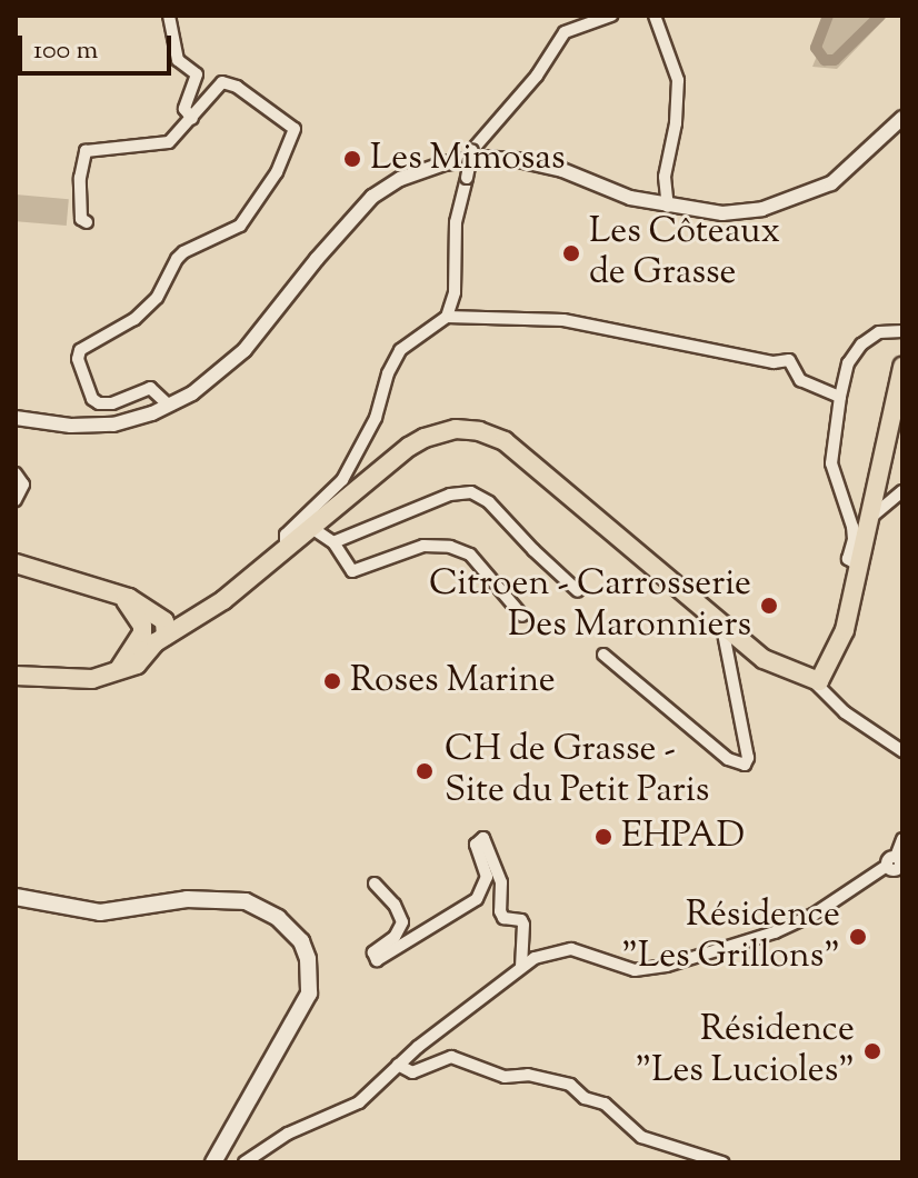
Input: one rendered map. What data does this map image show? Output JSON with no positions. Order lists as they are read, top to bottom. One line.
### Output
{"places":["Les Mimosas","Les Côteaux de Grasse","Citroen - Carrosserie Des Maronniers","Roses Marine","CH de Grasse - Site du Petit Paris","EHPAD","Résidence \"Les Grillons\"","Résidence \"Les Lucioles\""],"scale_bar":"100 m"}
